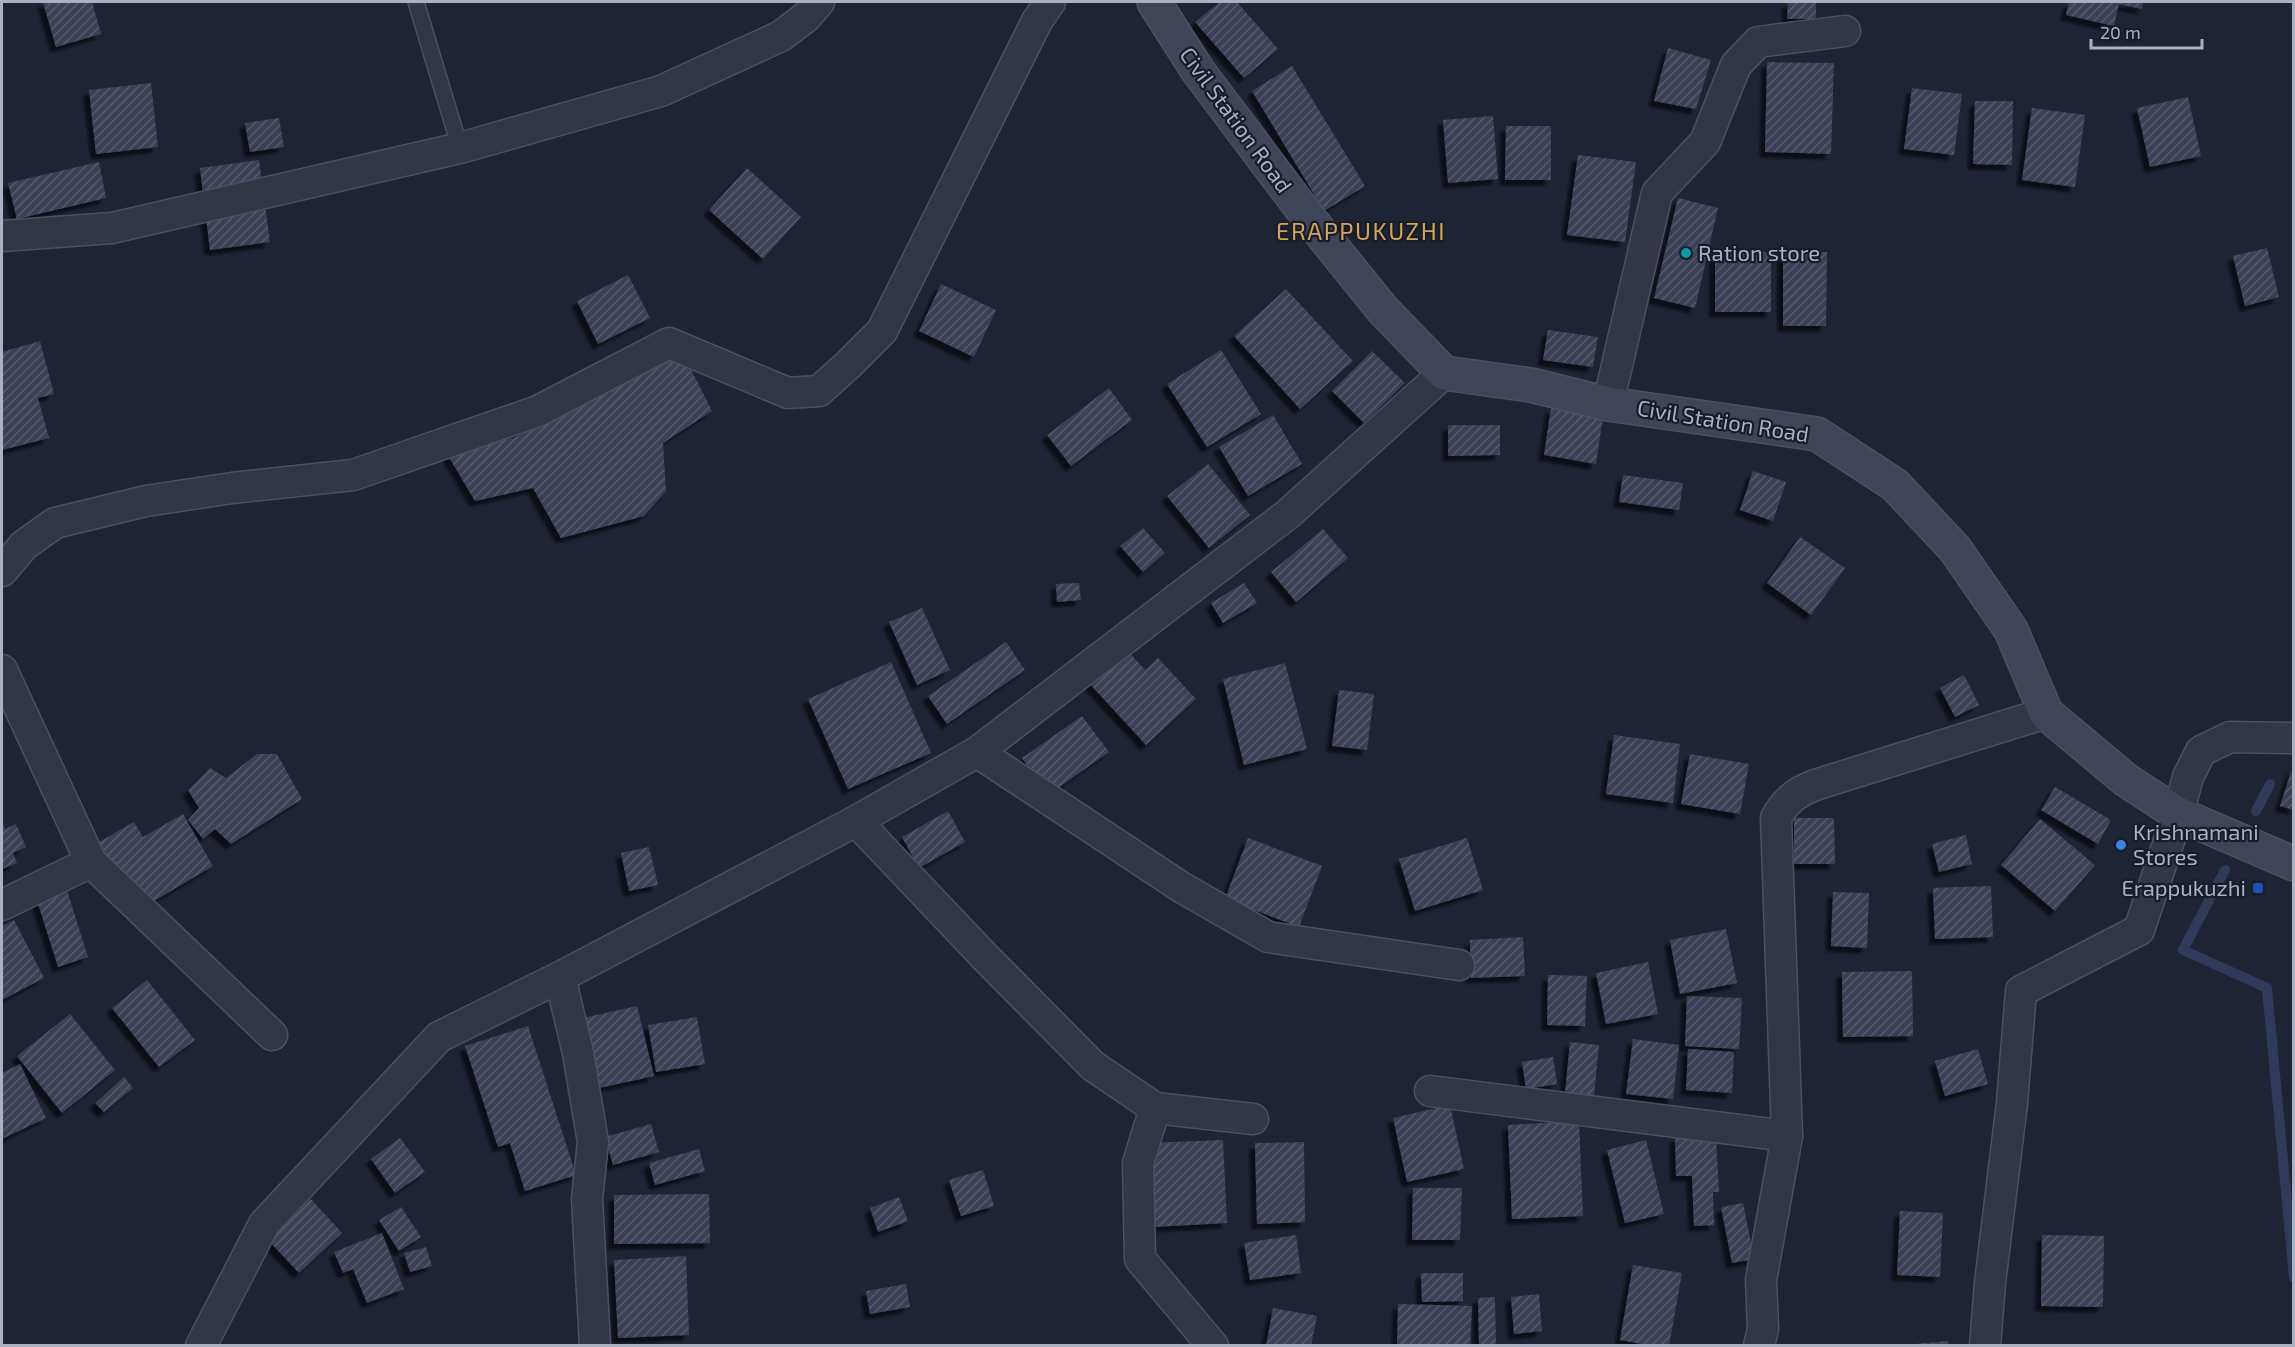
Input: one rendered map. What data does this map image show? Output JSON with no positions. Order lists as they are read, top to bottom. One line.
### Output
{"streets":{"main road":["Civil Station Road"]},"districts":["ERAPPUKUZHI"],"places":{"other":["Ration store","Krishnamani Stores"],"transit":["Erappukuzhi"]},"scale_bar":"20 m"}
